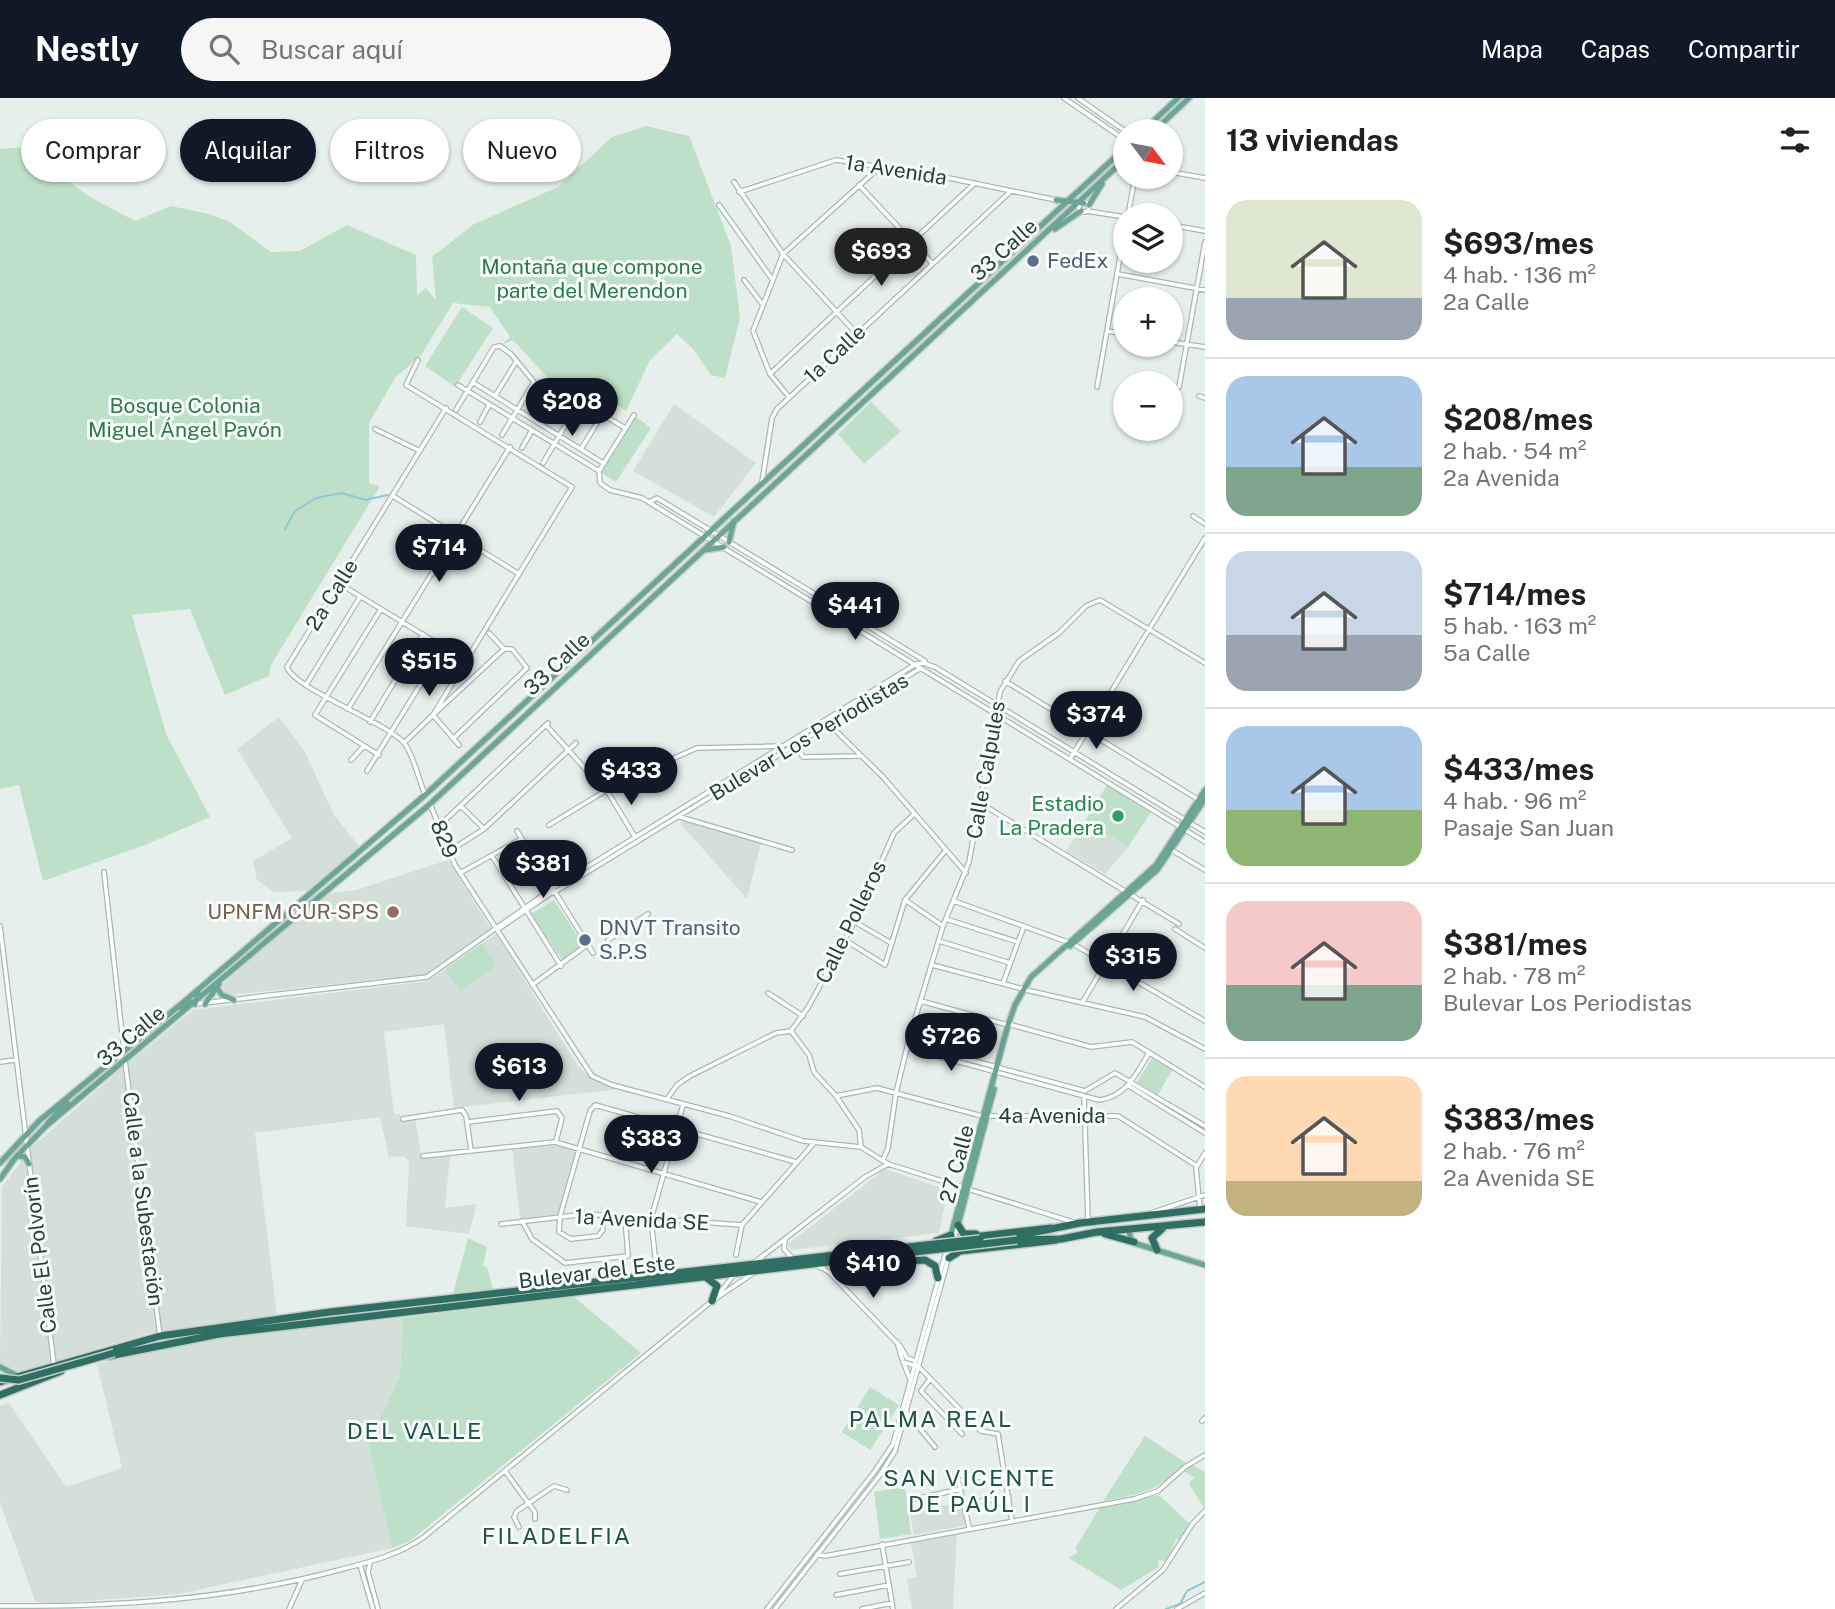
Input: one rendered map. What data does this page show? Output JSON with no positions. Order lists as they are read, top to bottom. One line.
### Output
{"streets":{"highway":["Bulevar del Este"],"main road":["33 Calle","27 Calle"],"street":["1a Avenida","1a Calle","2a Calle","Bulevar Los Periodistas","Calle Calpules","829","Calle Polleros","4a Avenida","Calle a la Subestación","1a Avenida SE","Calle El Polvorín"]},"crossings":[["1a Avenida","1a Calle"],["33 Calle","1a Calle"],["33 Calle","Bulevar Los Periodistas"],["33 Calle","829"],["33 Calle","Calle a la Subestación"],["33 Calle","Calle El Polvorín"],["Bulevar Los Periodistas","829"],["Calle Calpules","4a Avenida"],["4a Avenida","27 Calle"],["Calle a la Subestación","Bulevar del Este"],["Calle El Polvorín","Bulevar del Este"]],"districts":["PALMA REAL","DEL VALLE","SAN VICENTE DE PAÚL I","FILADELFIA"],"parks":["Montaña que compone parte del Merendon","Bosque Colonia Miguel Ángel Pavón"],"places":["FedEx","Estadio La Pradera","UPNFM CUR-SPS","DNVT Transito S.P.S"],"north":"bottom right","page":{"header":"Nestly","search":"Buscar aquí","nav":["Mapa","Capas","Compartir"],"heading":"13 viviendas","map_buttons":["+","−"],"chip":["Comprar","Alquilar","Filtros","Nuevo"],"list":[{"name":"$693/mes","note":"4 hab. · 136 m² · 2a Calle"},{"name":"$208/mes","note":"2 hab. · 54 m² · 2a Avenida"},{"name":"$714/mes","note":"5 hab. · 163 m² · 5a Calle"},{"name":"$433/mes","note":"4 hab. · 96 m² · Pasaje San Juan"},{"name":"$381/mes","note":"2 hab. · 78 m² · Bulevar Los Periodistas"},{"name":"$383/mes","note":"2 hab. · 76 m² · 2a Avenida SE"}],"price":["$693","$208","$714","$441","$515","$374","$433","$381","$315","$726","$613","$383","$410"]}}
